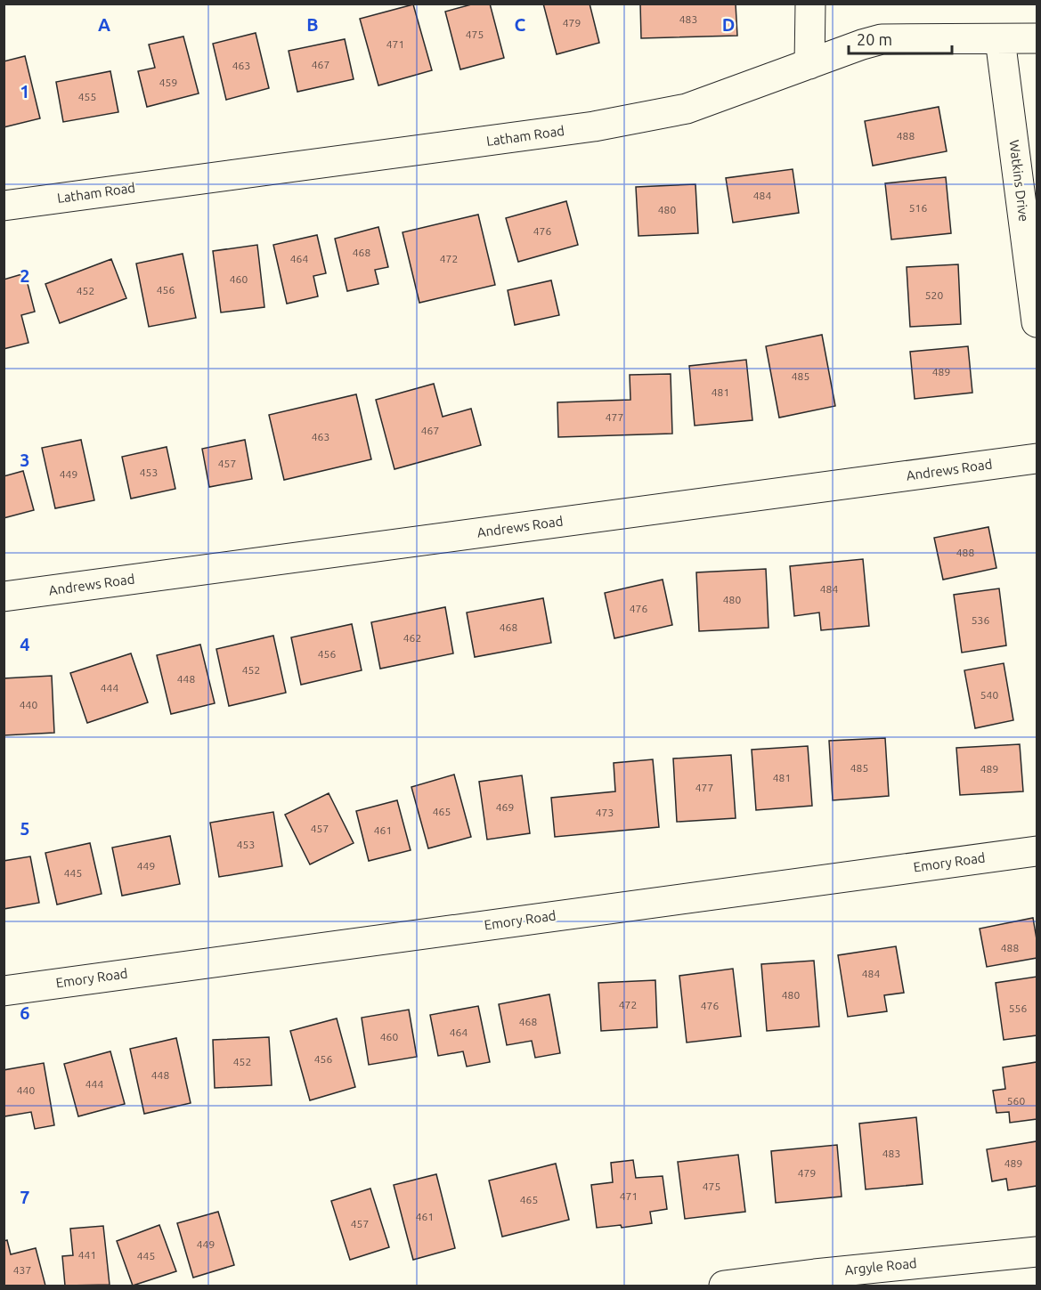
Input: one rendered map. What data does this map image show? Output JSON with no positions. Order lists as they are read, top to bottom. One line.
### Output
{"streets":{"street":["Latham Road","Watkins Drive","Andrews Road","Emory Road","Argyle Road"]},"crossings":[["Latham Road","Watkins Drive"]],"house_numbers":["483","479","475","471","467","463","459","455","488","484","516","480","476","468","464","472","460","456","452","520","489","485","481","477","467","463","457","453","449","488","484","480","476","536","468","462","456","452","448","444","540","440","485","489","481","477","469","465","473","457","461","453","449","445","488","484","480","472","476","556","468","464","460","456","452","448","444","440","560","483","489","479","475","471","465","461","457","449","441","445","437"],"scale_bar":"20 m","grid":{"columns":["A","B","C","D"],"rows":["1","2","3","4","5","6","7"]}}
